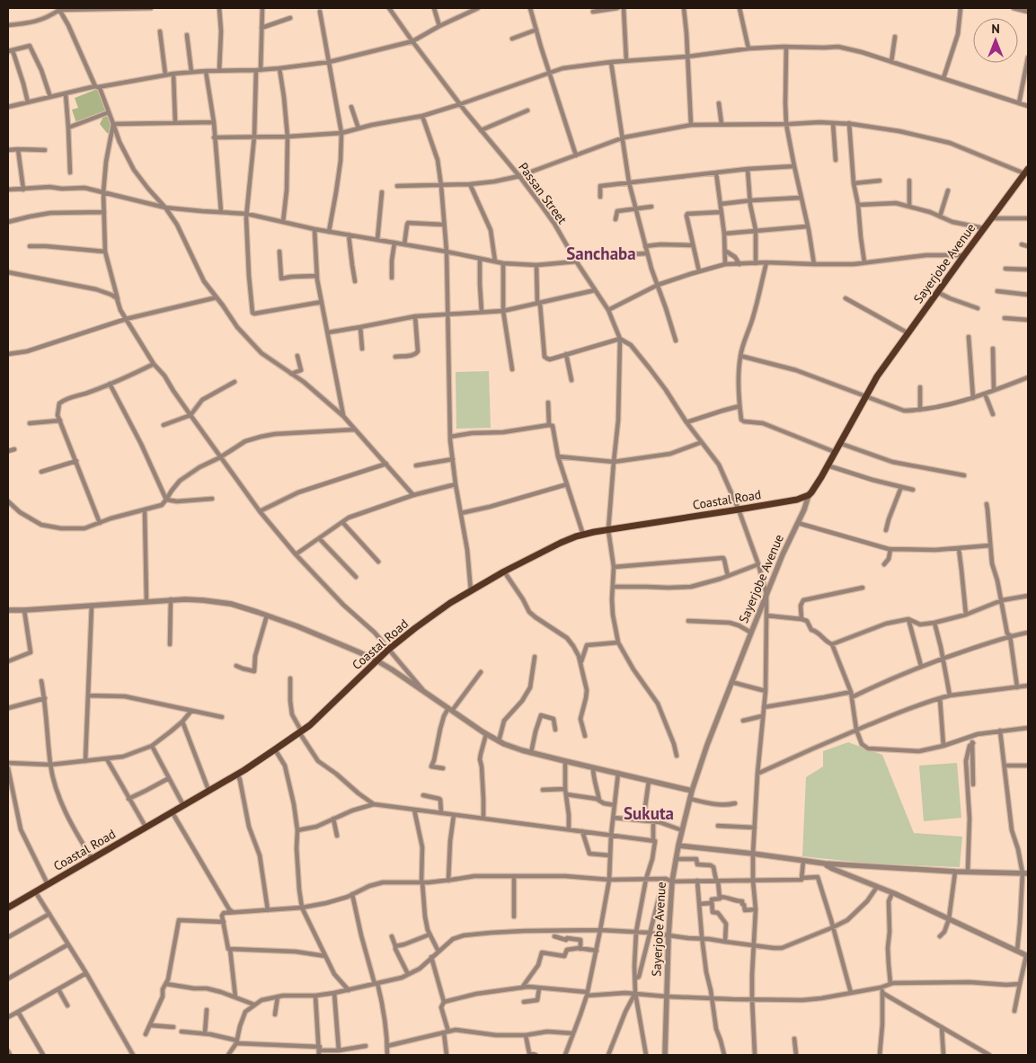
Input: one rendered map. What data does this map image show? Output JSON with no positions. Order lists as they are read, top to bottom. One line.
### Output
{"streets":{"main road":["Sayerjobe Avenue","Coastal Road"],"street":["Passan Street"]},"crossings":[["Sayerjobe Avenue","Coastal Road"]],"districts":["Sanchaba","Sukuta"],"north":"top"}
